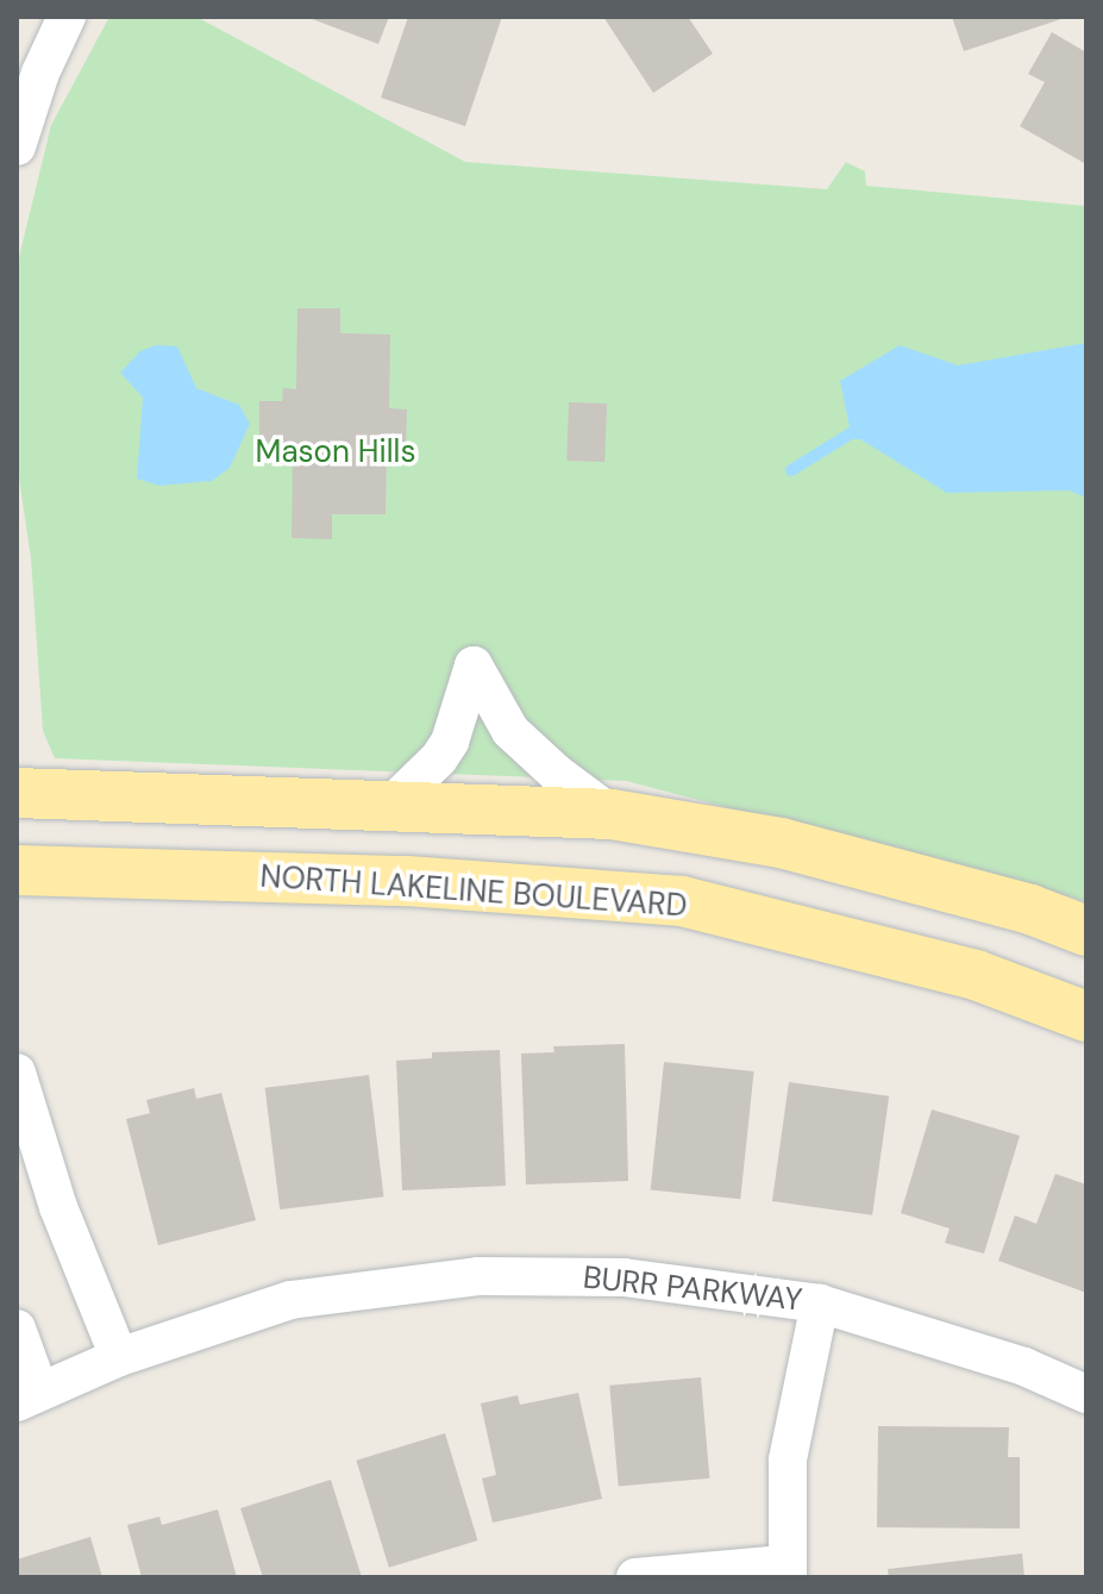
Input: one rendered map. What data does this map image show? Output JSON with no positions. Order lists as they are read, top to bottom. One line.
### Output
{"streets":{"main road":["NORTH LAKELINE BOULEVARD"],"street":["BURR PARKWAY"]},"parks":["Mason Hills"]}
